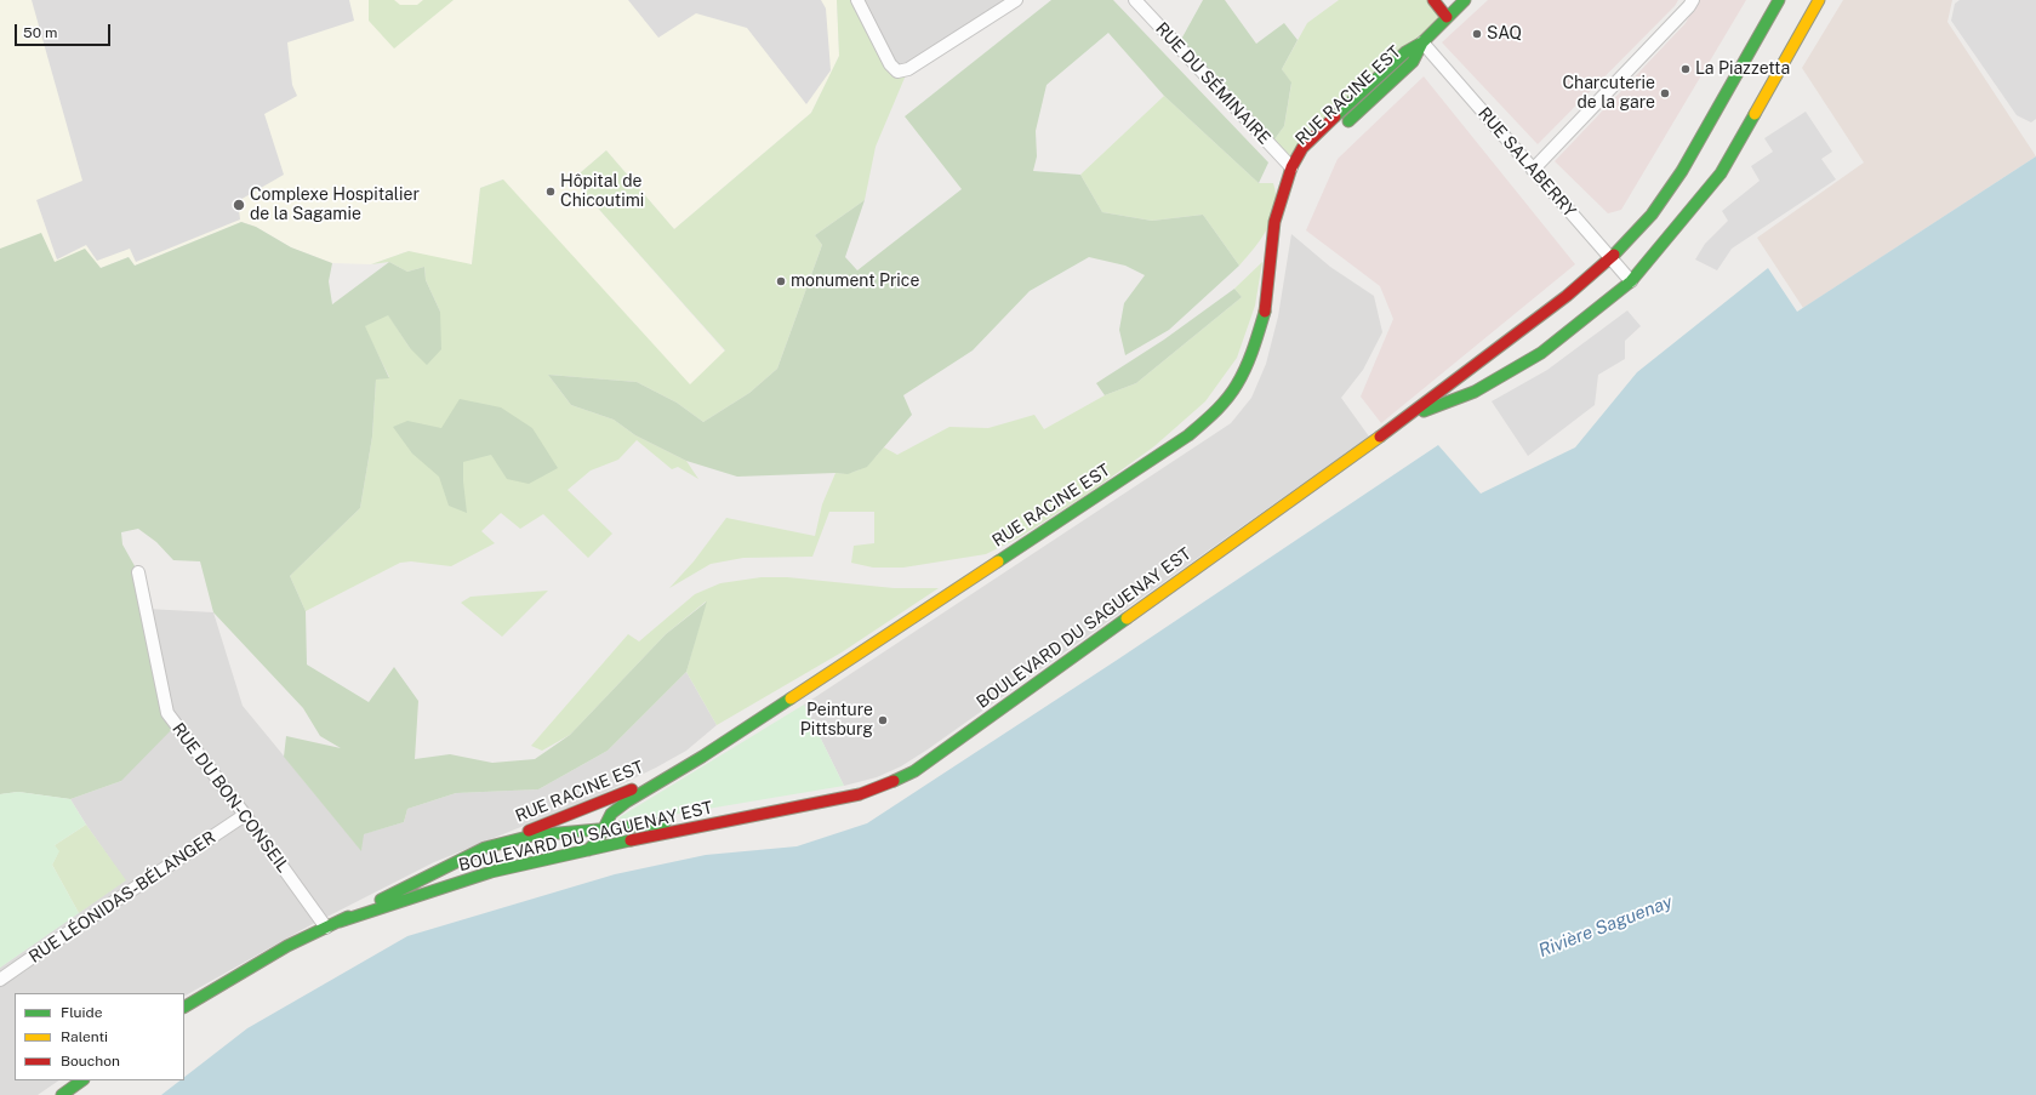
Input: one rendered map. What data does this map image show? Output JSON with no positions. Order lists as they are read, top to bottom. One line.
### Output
{"streets":{"main road":["RUE RACINE EST","BOULEVARD DU SAGUENAY EST"],"street":["RUE DU SÉMINAIRE","RUE SALABERRY","RUE DU BON-CONSEIL","RUE LÉONIDAS-BÉLANGER"]},"crossings":[["RUE DU SÉMINAIRE","RUE RACINE EST"],["RUE RACINE EST","RUE SALABERRY"],["RUE RACINE EST","BOULEVARD DU SAGUENAY EST"],["RUE SALABERRY","BOULEVARD DU SAGUENAY EST"],["BOULEVARD DU SAGUENAY EST","RUE DU BON-CONSEIL"],["RUE DU BON-CONSEIL","RUE LÉONIDAS-BÉLANGER"]],"water":["Rivière Saguenay"],"places":["SAQ","La Piazzetta","Charcuterie de la gare","Hôpital de Chicoutimi","Complexe Hospitalier de la Sagamie","monument Price","Peinture Pittsburg"],"legend":["Fluide","Ralenti","Bouchon"],"scale_bar":"50 m"}
